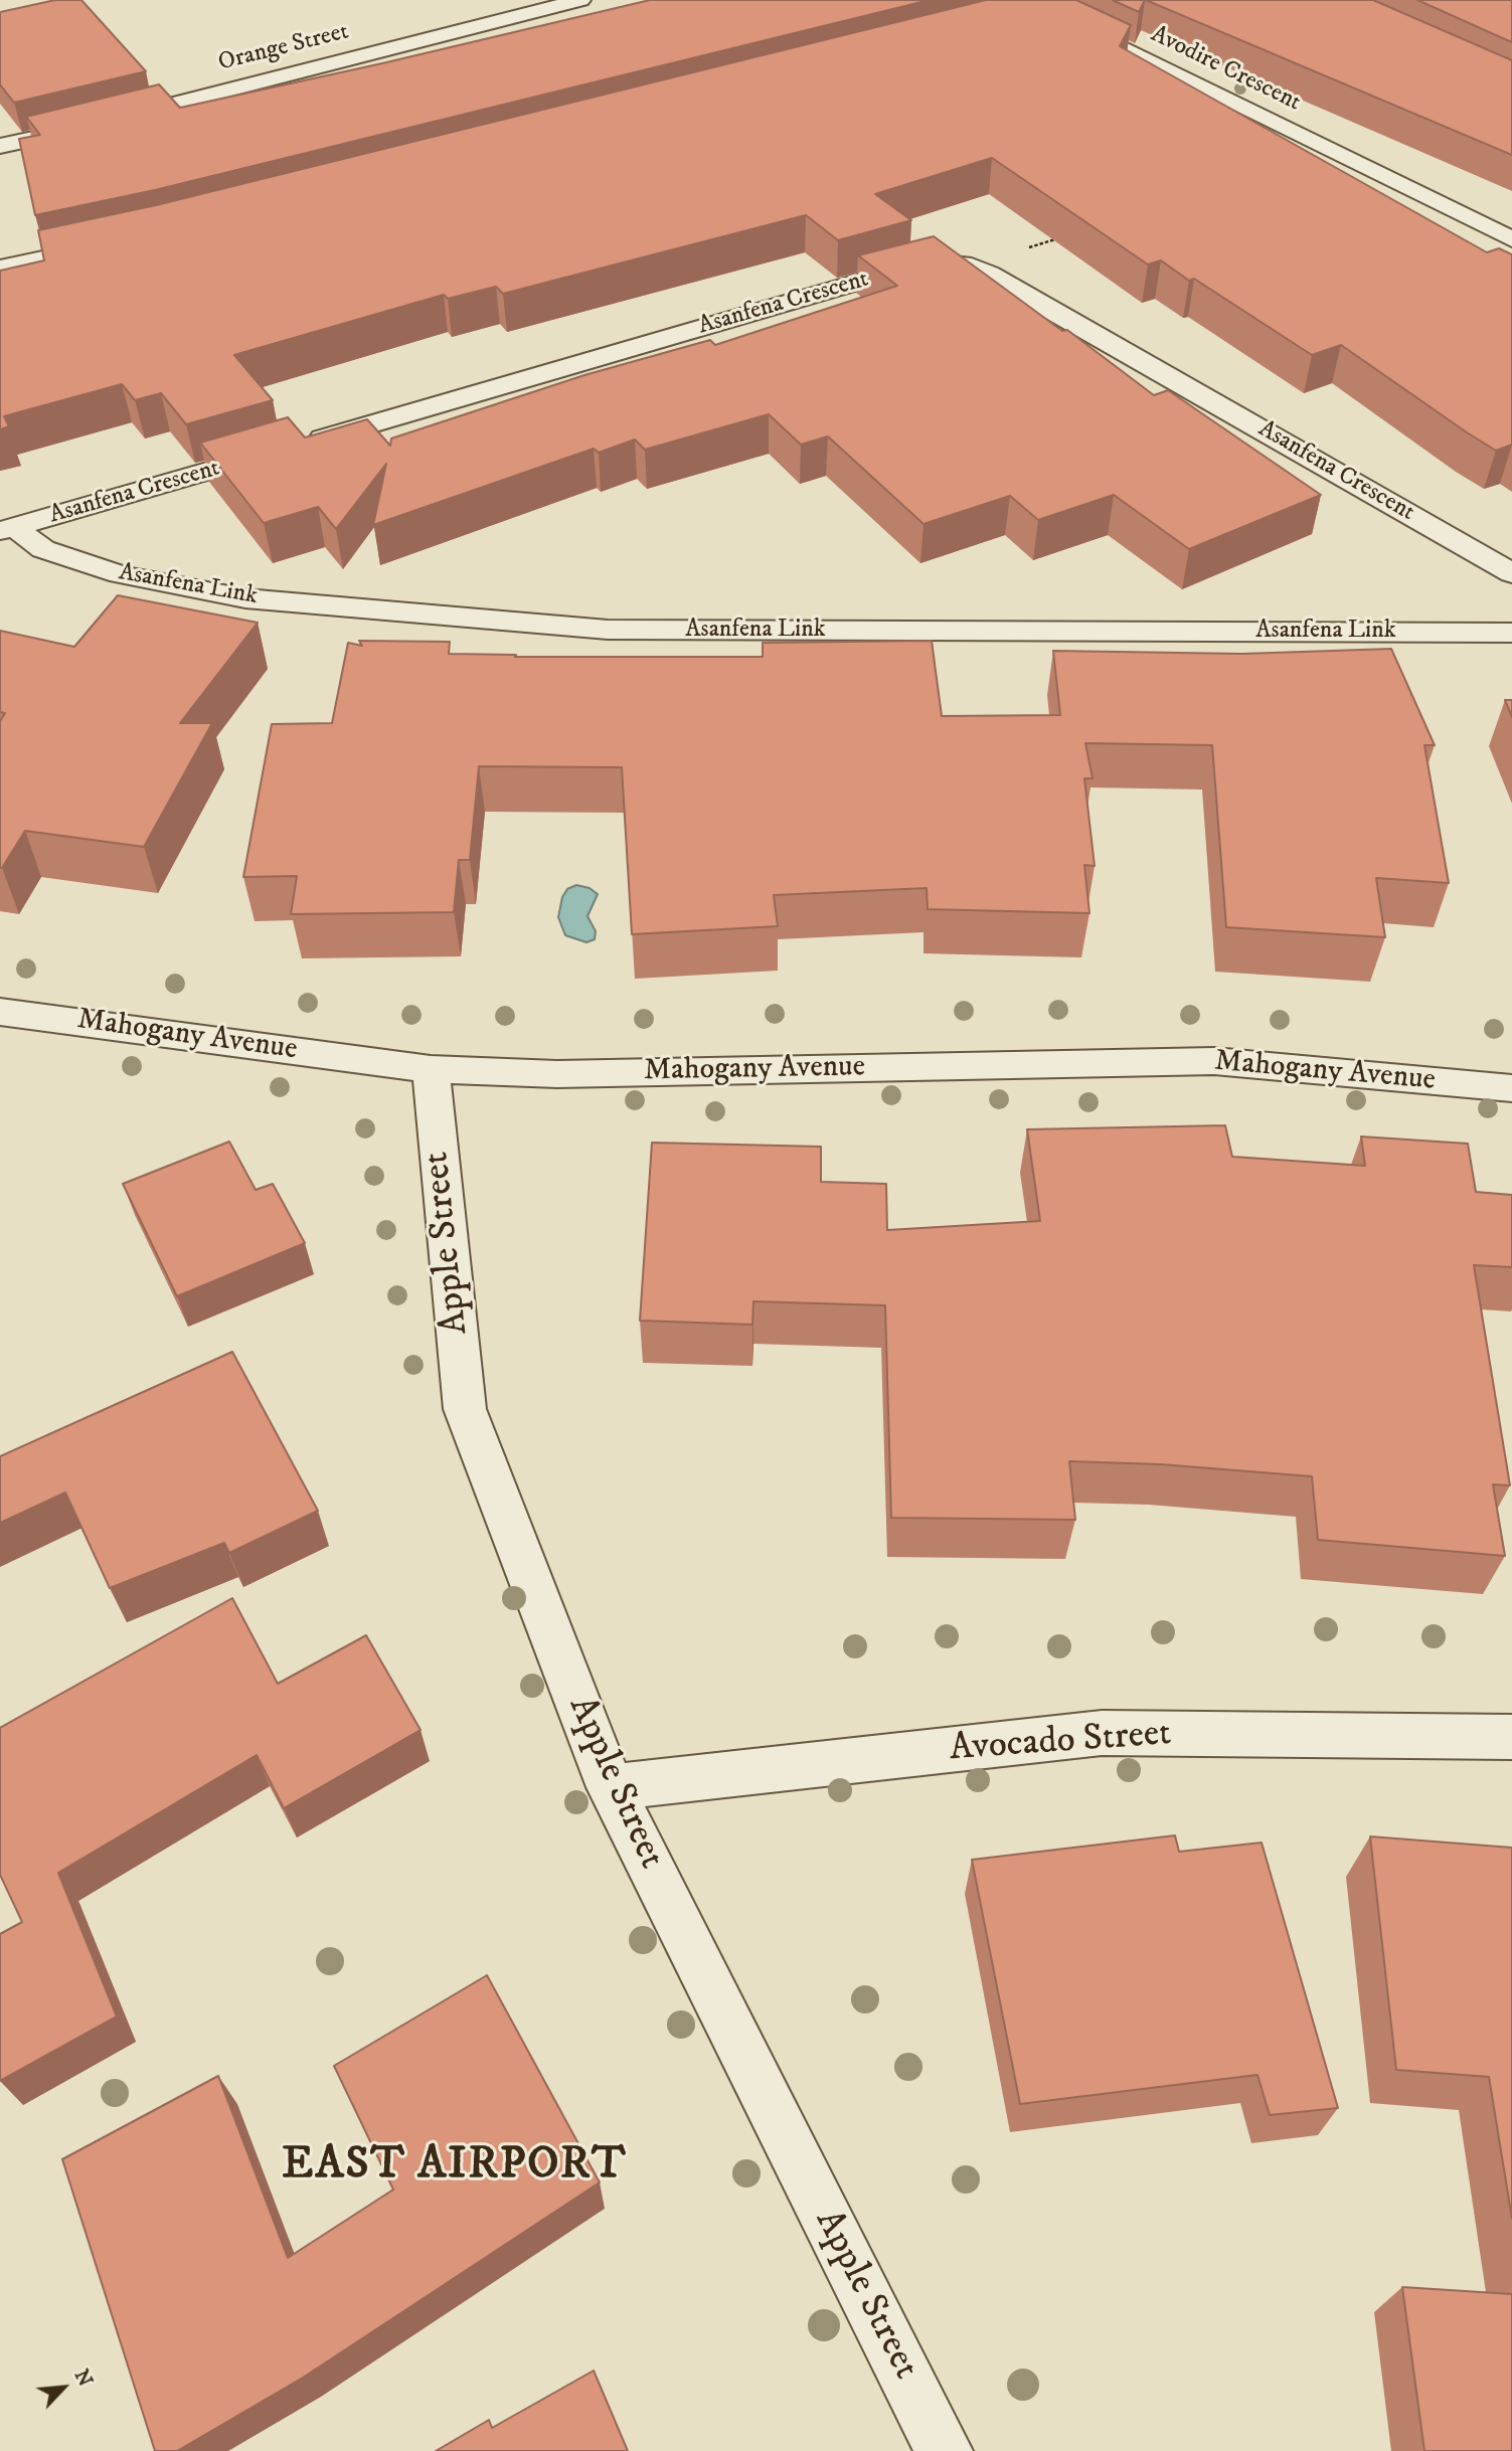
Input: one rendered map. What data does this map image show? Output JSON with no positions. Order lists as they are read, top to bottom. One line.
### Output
{"streets":{"street":["Orange Street","Avodire Crescent","Asanfena Crescent","Asanfena Link","Mahogany Avenue","Apple Street","Avocado Street"]},"crossings":[["Asanfena Crescent","Asanfena Link"],["Mahogany Avenue","Apple Street"],["Apple Street","Avocado Street"]],"districts":["EAST AIRPORT"],"north":"top right"}
